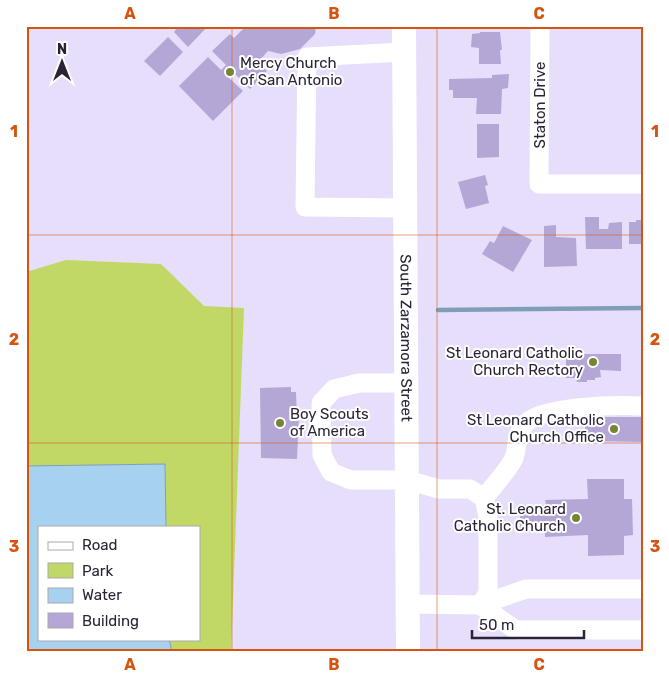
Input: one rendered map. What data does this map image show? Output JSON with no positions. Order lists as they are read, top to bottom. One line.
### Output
{"streets":{"main road":["South Zarzamora Street"],"street":["Staton Drive"]},"places":["Mercy Church of San Antonio","St Leonard Catholic Church Rectory","Boy Scouts of America","St Leonard Catholic Church Office","St. Leonard Catholic Church"],"legend":["Road","Park","Water","Building"],"scale_bar":"50 m","north":"top","grid":{"columns":["A","B","C"],"rows":["1","2","3"]}}
